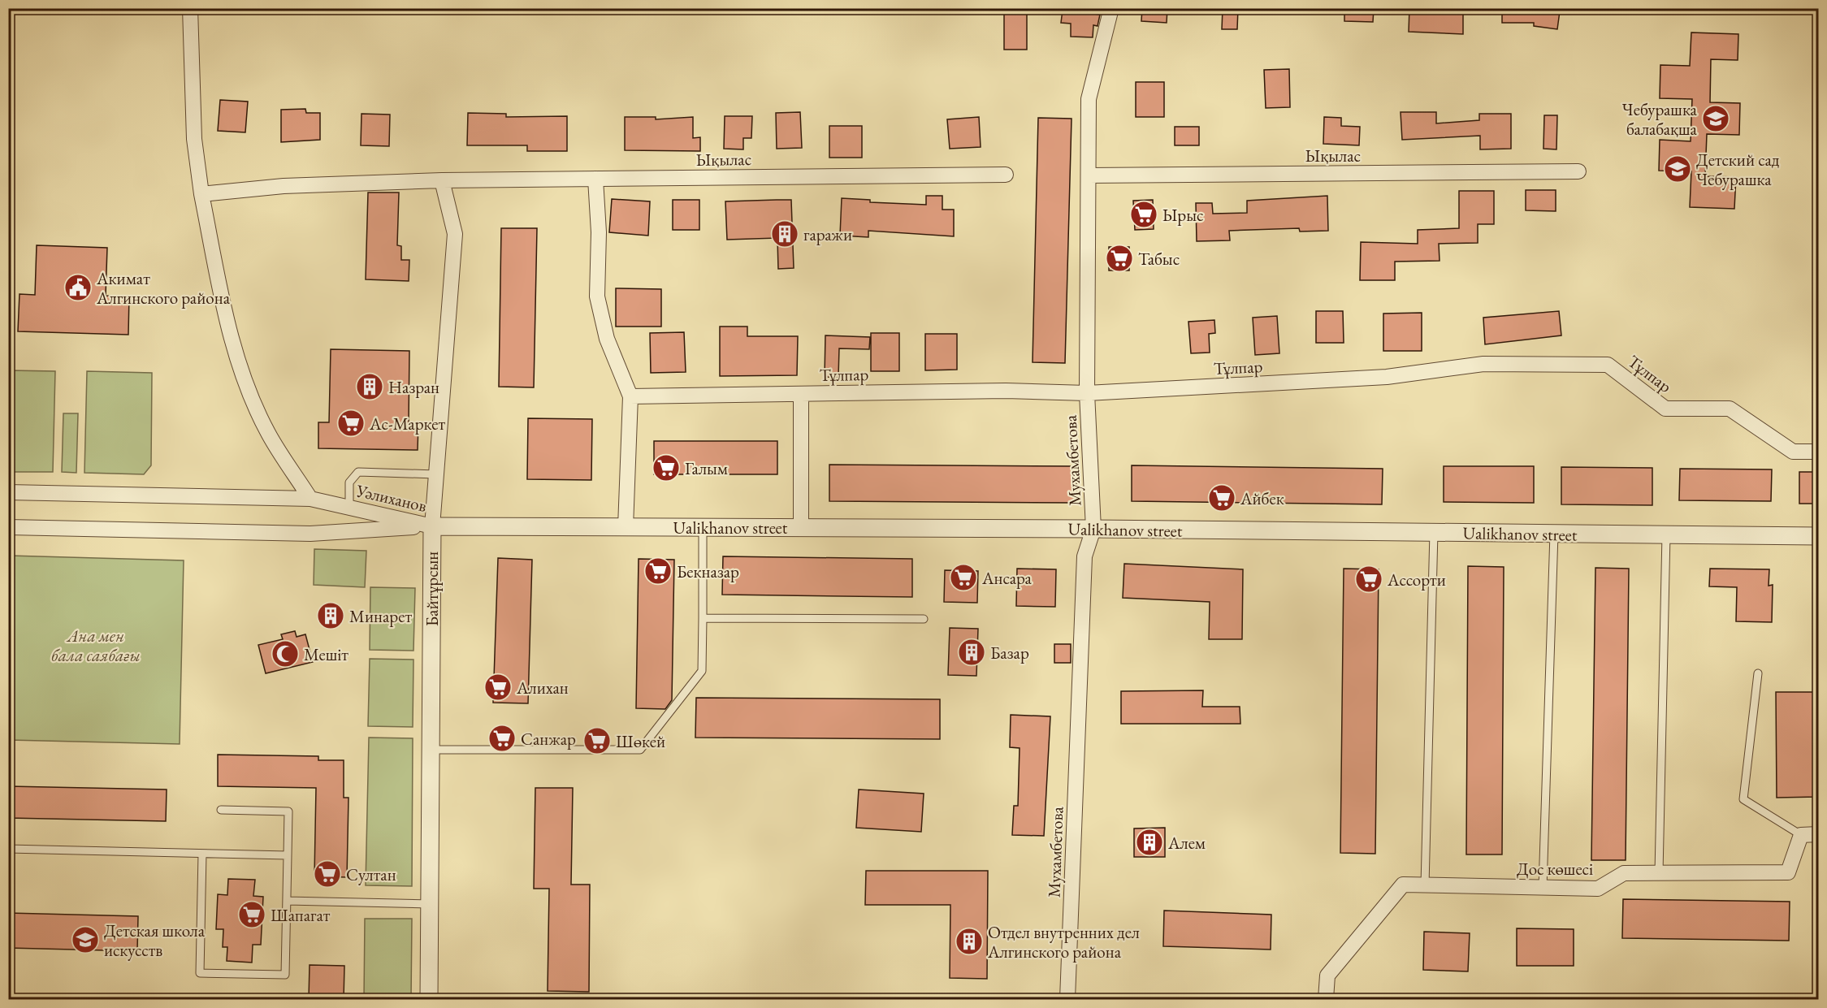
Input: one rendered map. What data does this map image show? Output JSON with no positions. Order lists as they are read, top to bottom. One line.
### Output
{"streets":{"street":["Ықылас","Тұлпар","Мухамбетова","Уәлиханов","Ualikhanov street","Байтұрсын","Дос көшесі"]},"crossings":[["Ықылас","Мухамбетова"],["Ықылас","Байтұрсын"],["Тұлпар","Мухамбетова"],["Мухамбетова","Ualikhanov street"],["Уәлиханов","Ualikhanov street"],["Уәлиханов","Байтұрсын"],["Ualikhanov street","Байтұрсын"]],"parks":["Ана мен бала саябағы"],"places":{"school or university":["Чебурашка балабақша","Детский сад Чебурашка","Детская школа искусств"],"supermarket":["Ырыс","Табыс","Ас-Маркет","Галым","Айбек","Бекназар","Ансара","Ассорти","Алихан","Санжар","Шөкей","Султан","Шапагат"],"building":["гаражи","Назран","Минарет","Базар","Алем","Отдел внутренних дел Алгинского района"],"public building":["Акимат Алгинского района"],"mosque":["Мешіт"]}}
